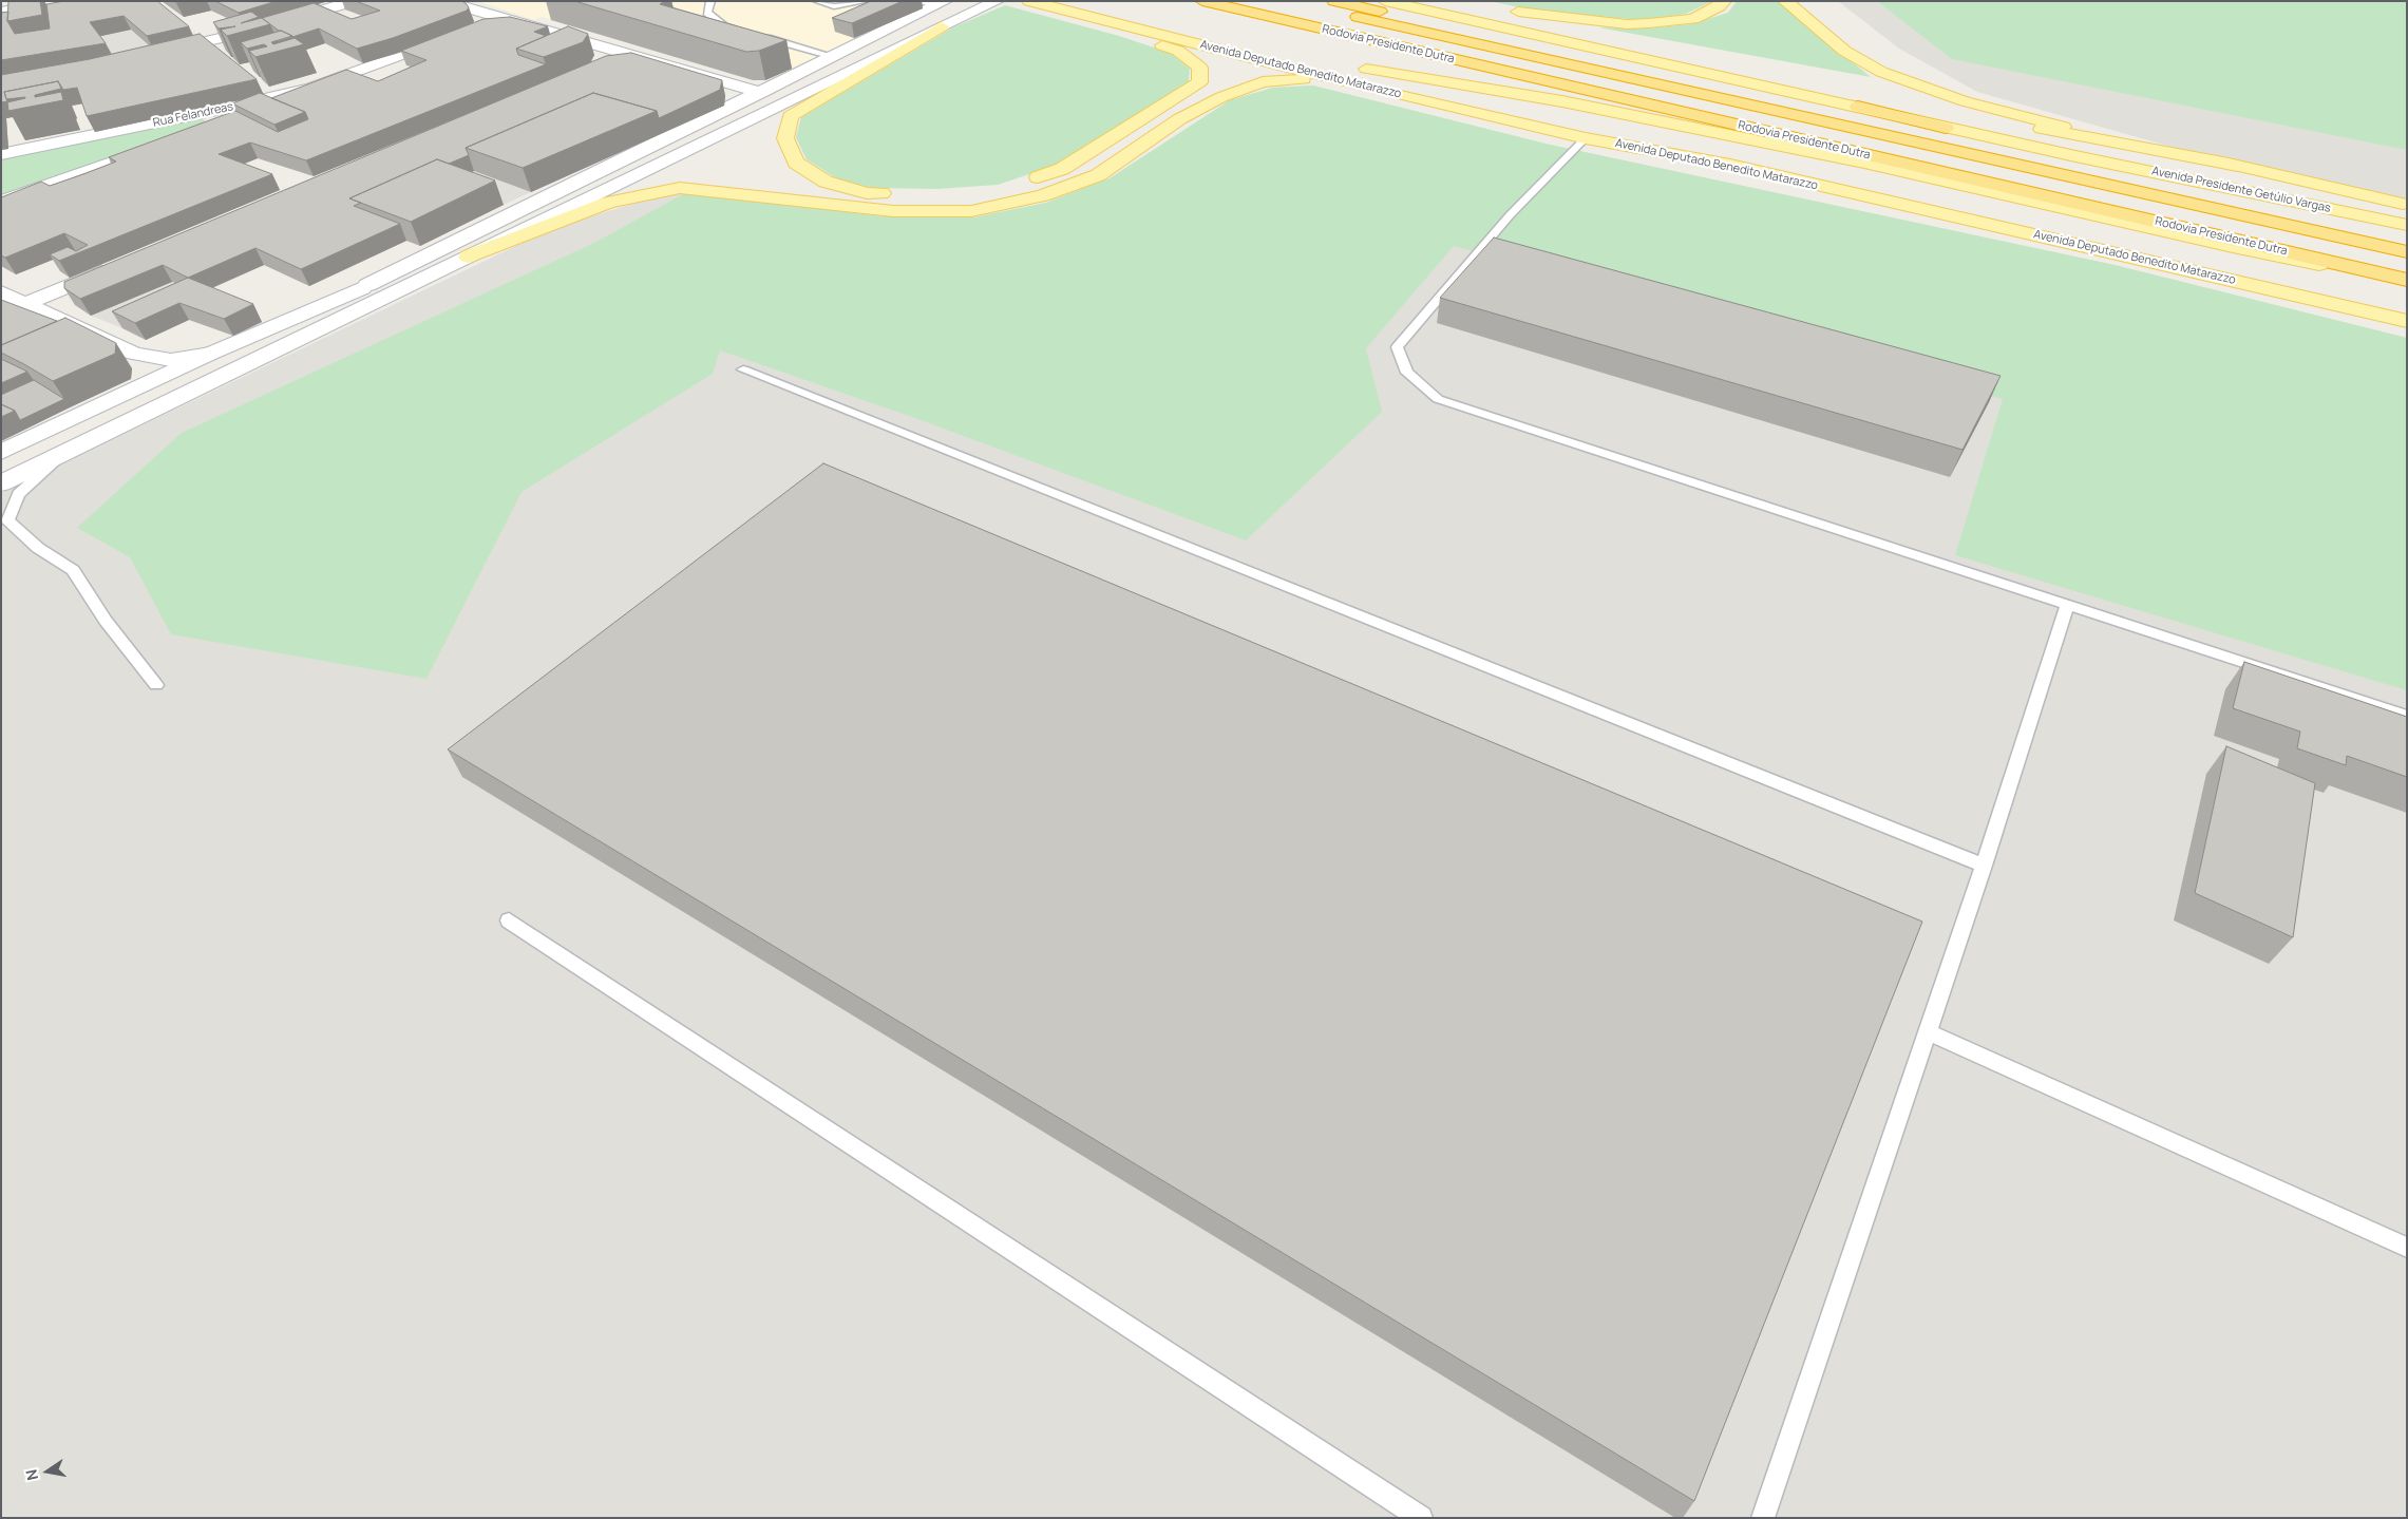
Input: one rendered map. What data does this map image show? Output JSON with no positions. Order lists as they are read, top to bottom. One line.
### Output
{"streets":{"highway":["Rodovia Presidente Dutra"],"main road":["Avenida Deputado Benedito Matarazzo","Avenida Presidente Getúlio Vargas"],"street":["Rua Felandreas"]},"north":"left"}
